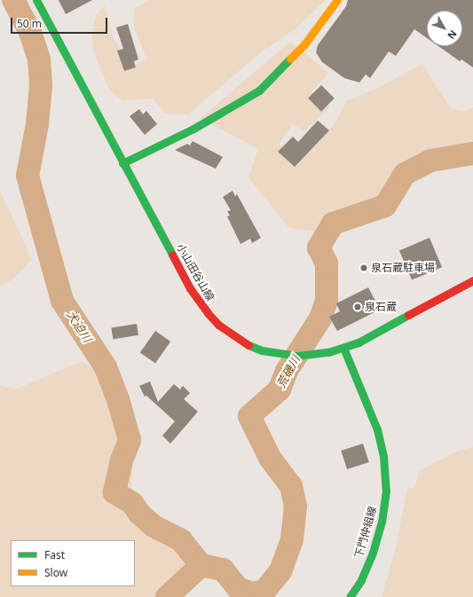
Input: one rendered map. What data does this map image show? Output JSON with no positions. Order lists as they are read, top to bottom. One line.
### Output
{"streets":{"main road":["小山田谷山線","下門仲組線"]},"crossings":[["小山田谷山線","下門仲組線"]],"water":["犬迫川","荒磯川"],"places":["泉石蔵駐車場","泉石蔵"],"legend":["Fast","Slow"],"scale_bar":"50 m","north":"bottom right"}
